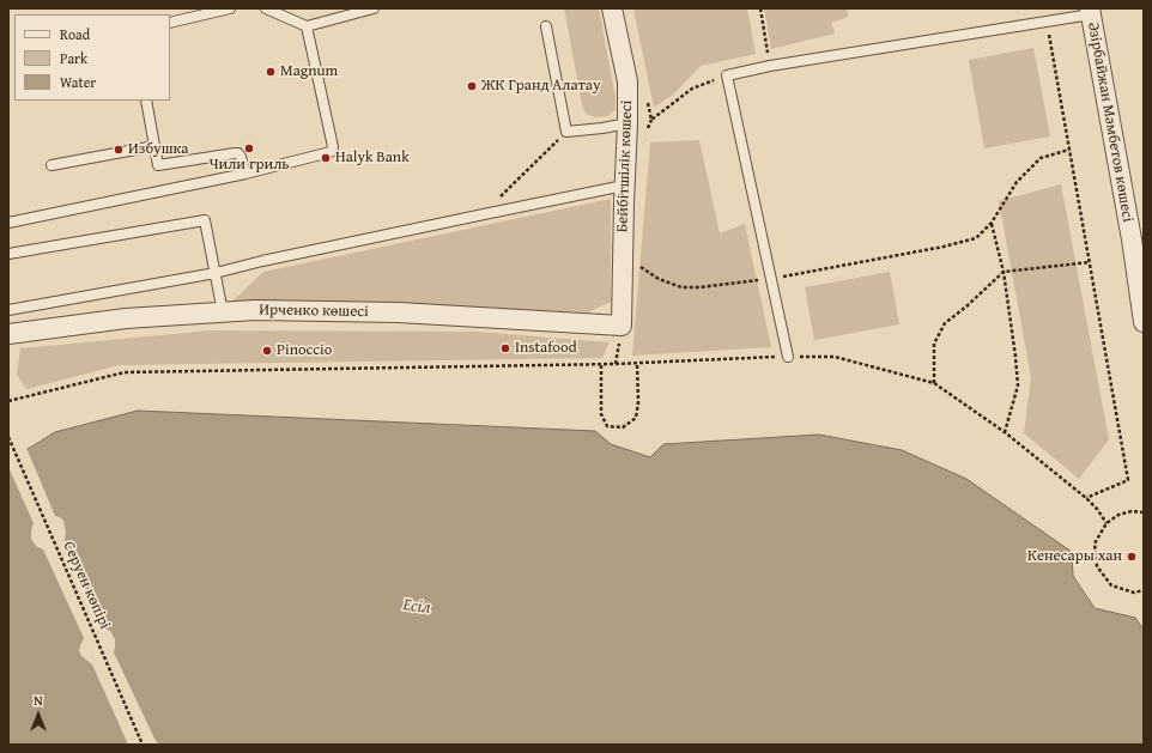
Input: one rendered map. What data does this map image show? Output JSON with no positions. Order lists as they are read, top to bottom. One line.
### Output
{"streets":{"street":["Әзірбайжан Мәмбетов көшесі","Бейбітшілік көшесі","Ирченко көшесі"],"path":["Серуен көпірі"]},"crossings":[["Бейбітшілік көшесі","Ирченко көшесі"]],"water":["Есіл"],"places":["Magnum","ЖК Гранд Алатау","Чили гриль","Избушка","Halyk Bank","Instafood","Pinoccio","Кенесары хан"],"legend":["Road","Park","Water"],"north":"top"}
